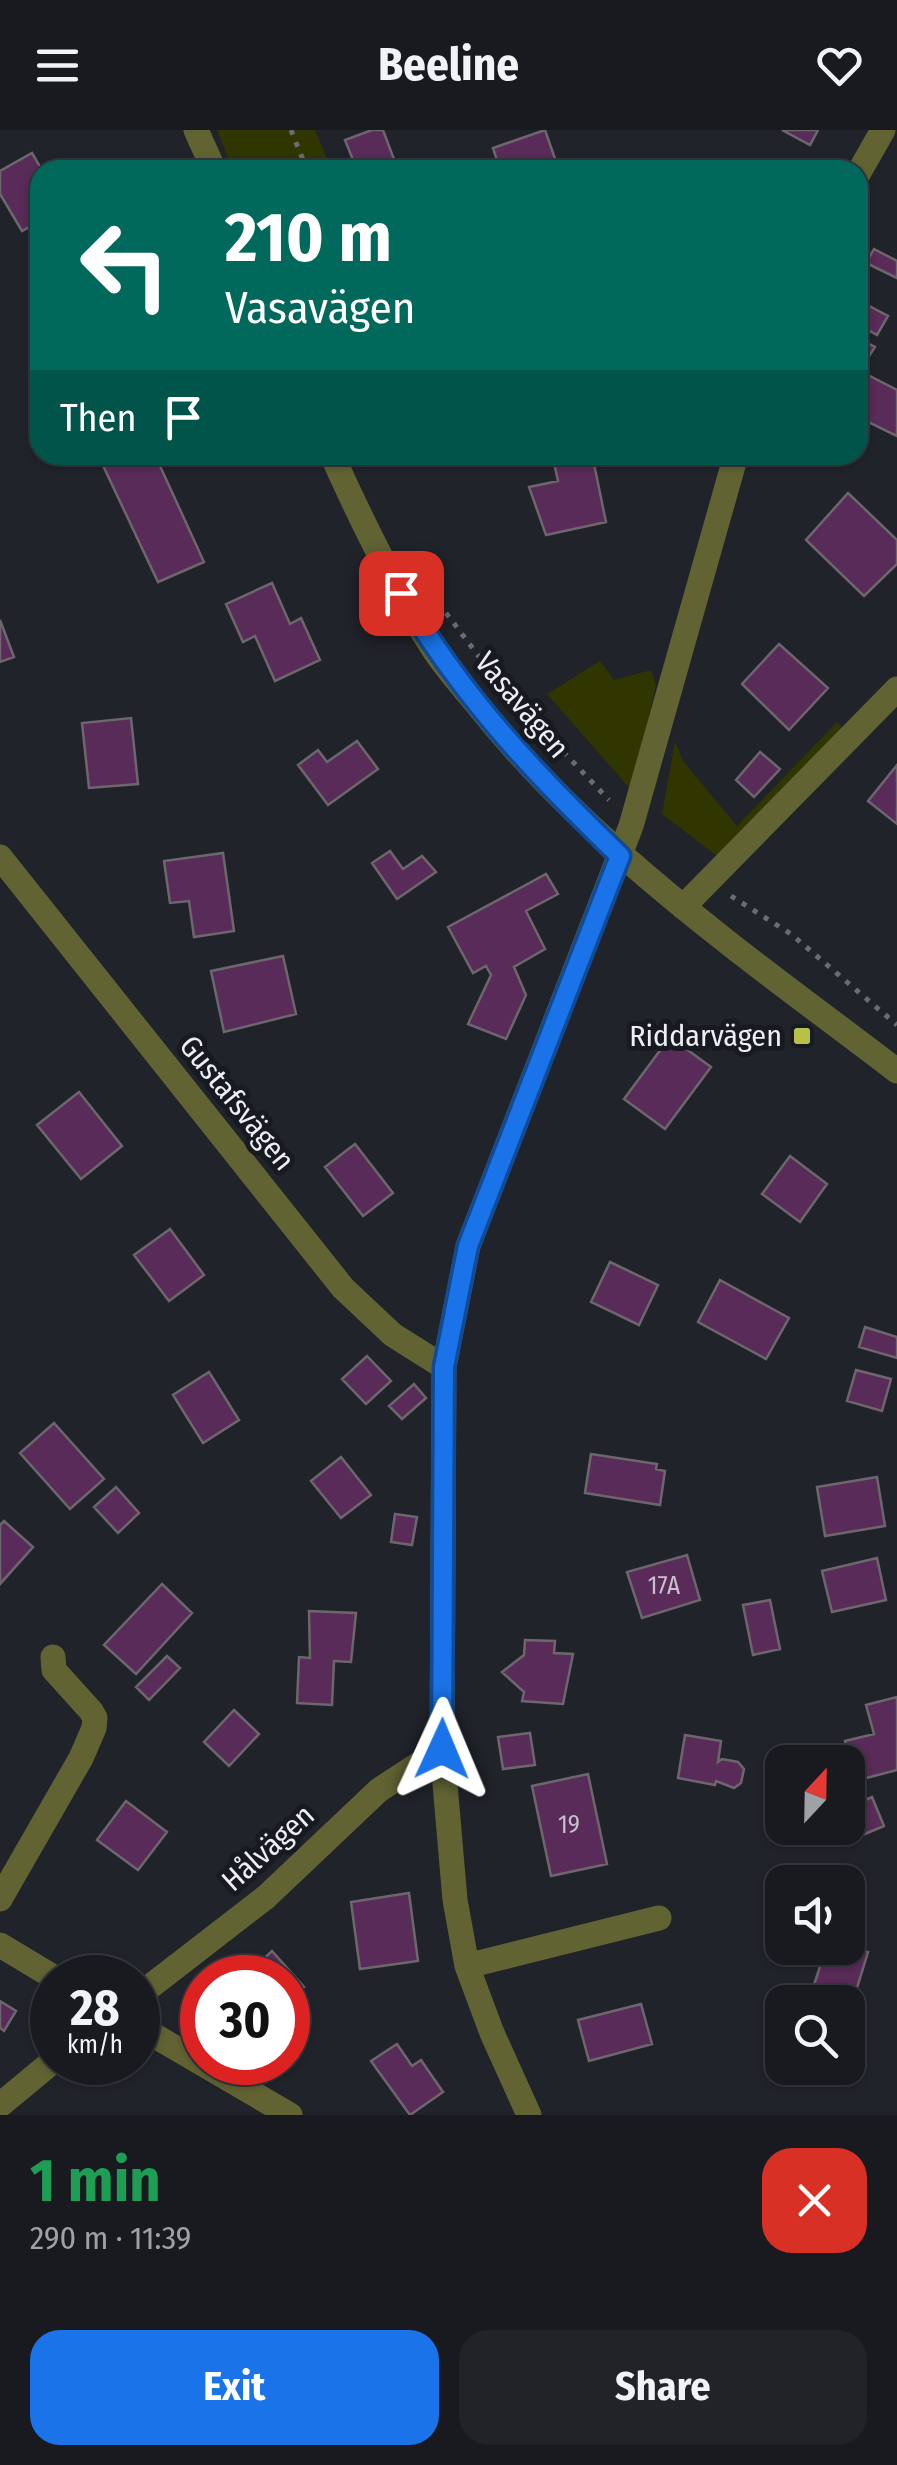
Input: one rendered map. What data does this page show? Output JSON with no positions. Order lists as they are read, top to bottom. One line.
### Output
{"streets":{"street":["Vasavägen","Gustafsvägen","Hålvägen"]},"places":{"transit":["Riddarvägen"]},"house_numbers":["17A","19"],"north":"top","page":{"header":"Beeline","turn":["210 m","Vasavägen"],"then":"Then","speed":"28 km/h","limit":"30","heading":["1 min","290 m · 11:39"],"buttons":["Exit","Share"]}}
